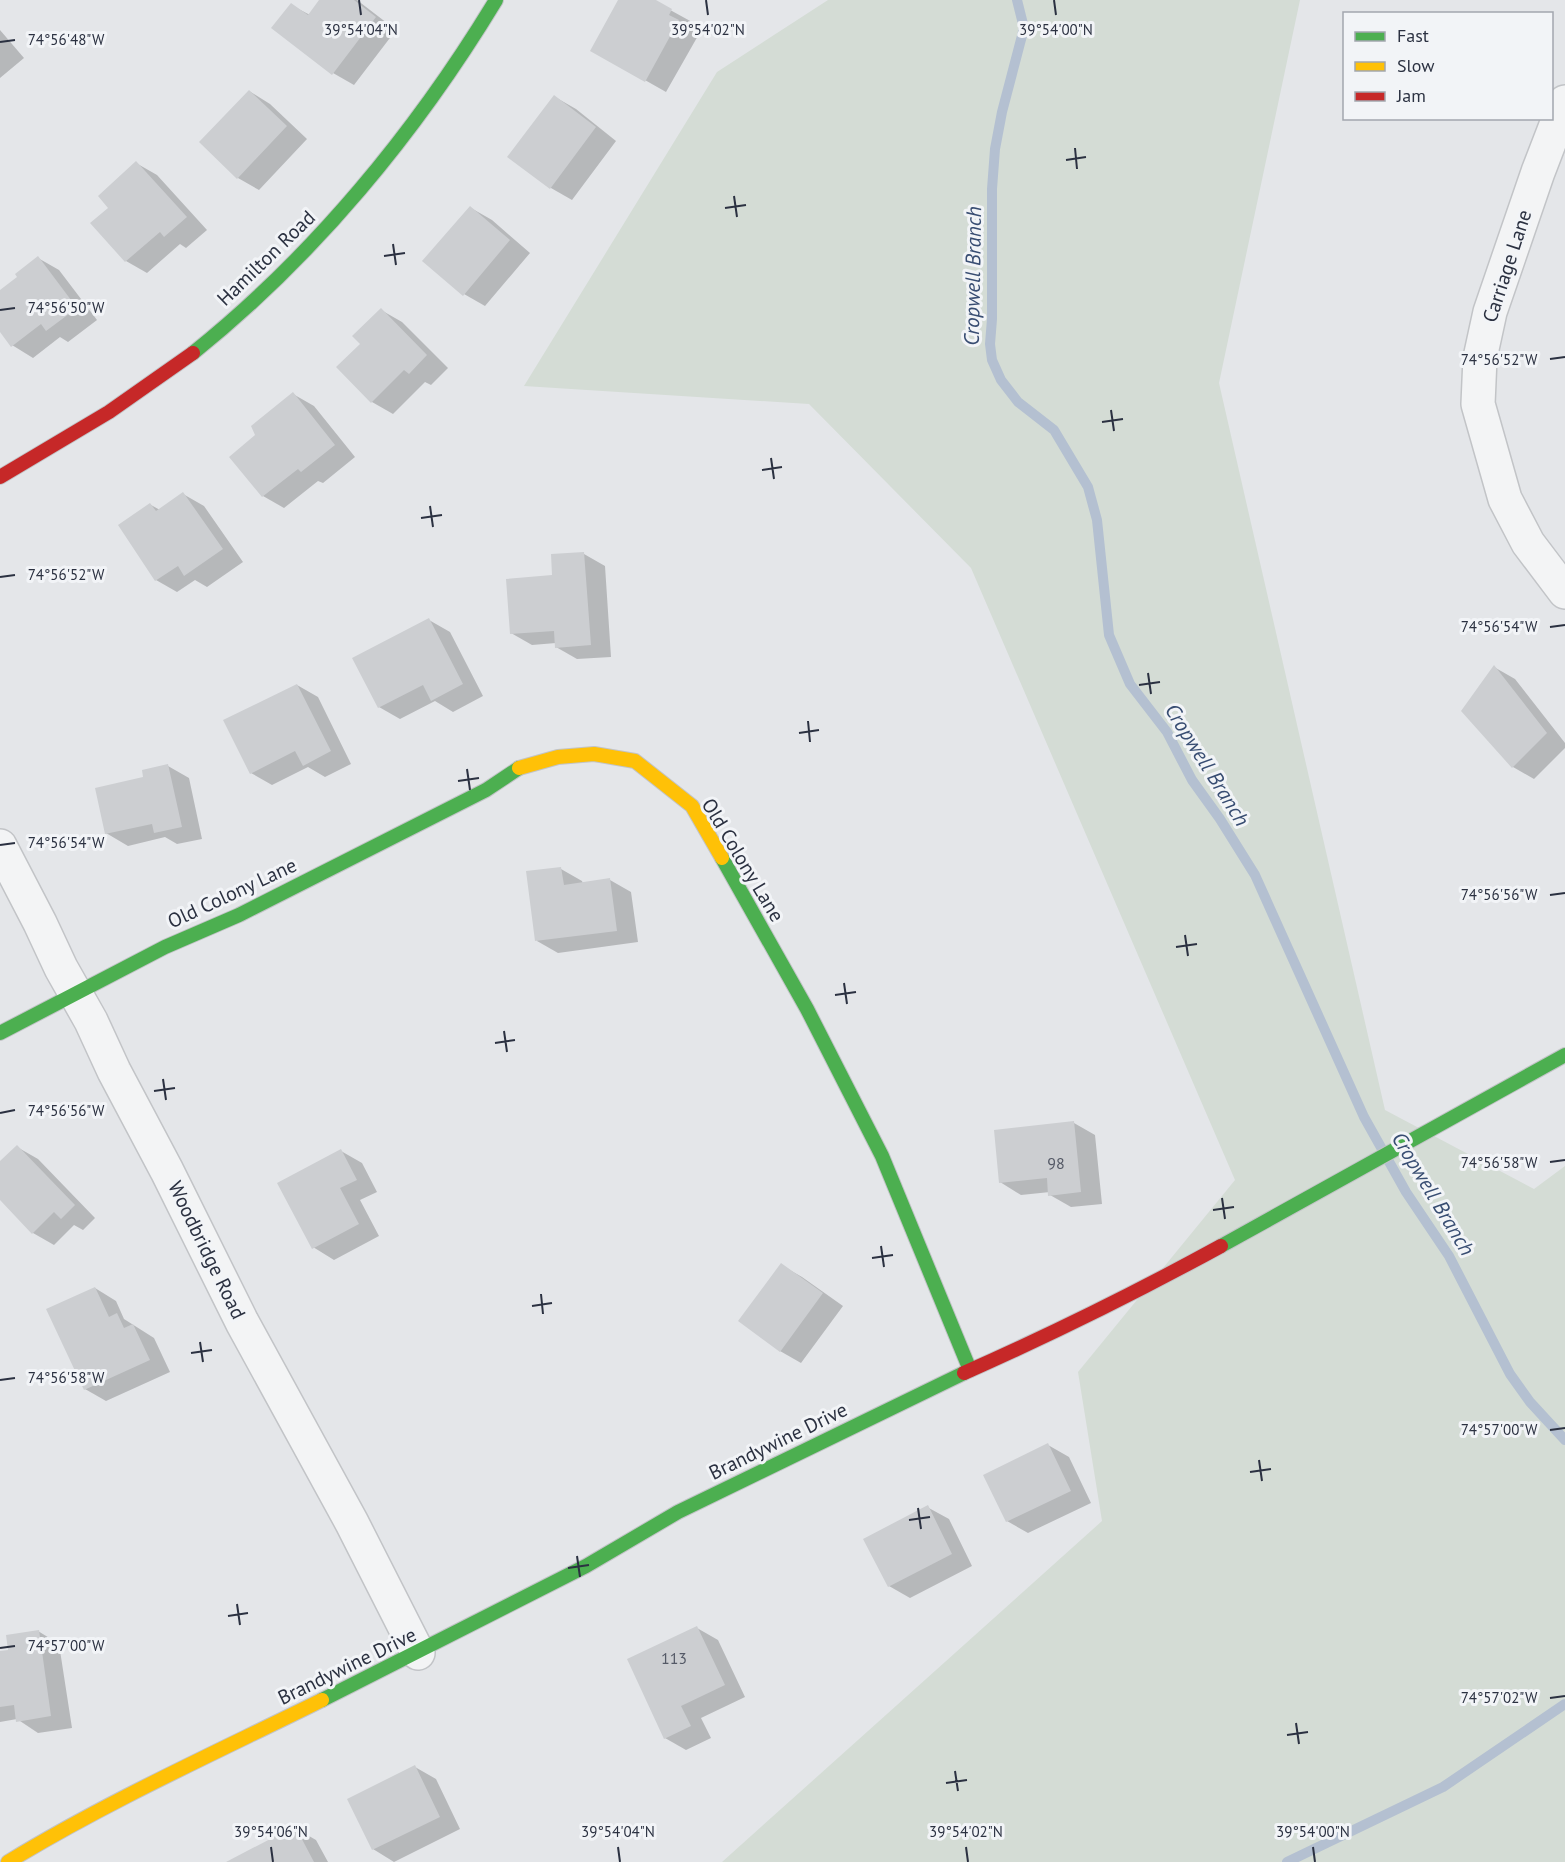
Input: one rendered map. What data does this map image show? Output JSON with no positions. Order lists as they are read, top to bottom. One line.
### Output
{"streets":{"street":["Hamilton Road","Carriage Lane","Old Colony Lane","Woodbridge Road","Brandywine Drive"]},"crossings":[["Old Colony Lane","Woodbridge Road"],["Old Colony Lane","Brandywine Drive"],["Woodbridge Road","Brandywine Drive"]],"water":["Cropwell Branch"],"house_numbers":["98","113"],"legend":["Fast","Slow","Jam"],"coordinates":["39°54'04\"N","39°54'02\"N","39°54'00\"N","74°56'48\"W","74°56'50\"W","74°56'52\"W","74°56'54\"W","74°56'56\"W","74°56'58\"W","74°57'00\"W","74°57'02\"W","39°54'06\"N"]}
